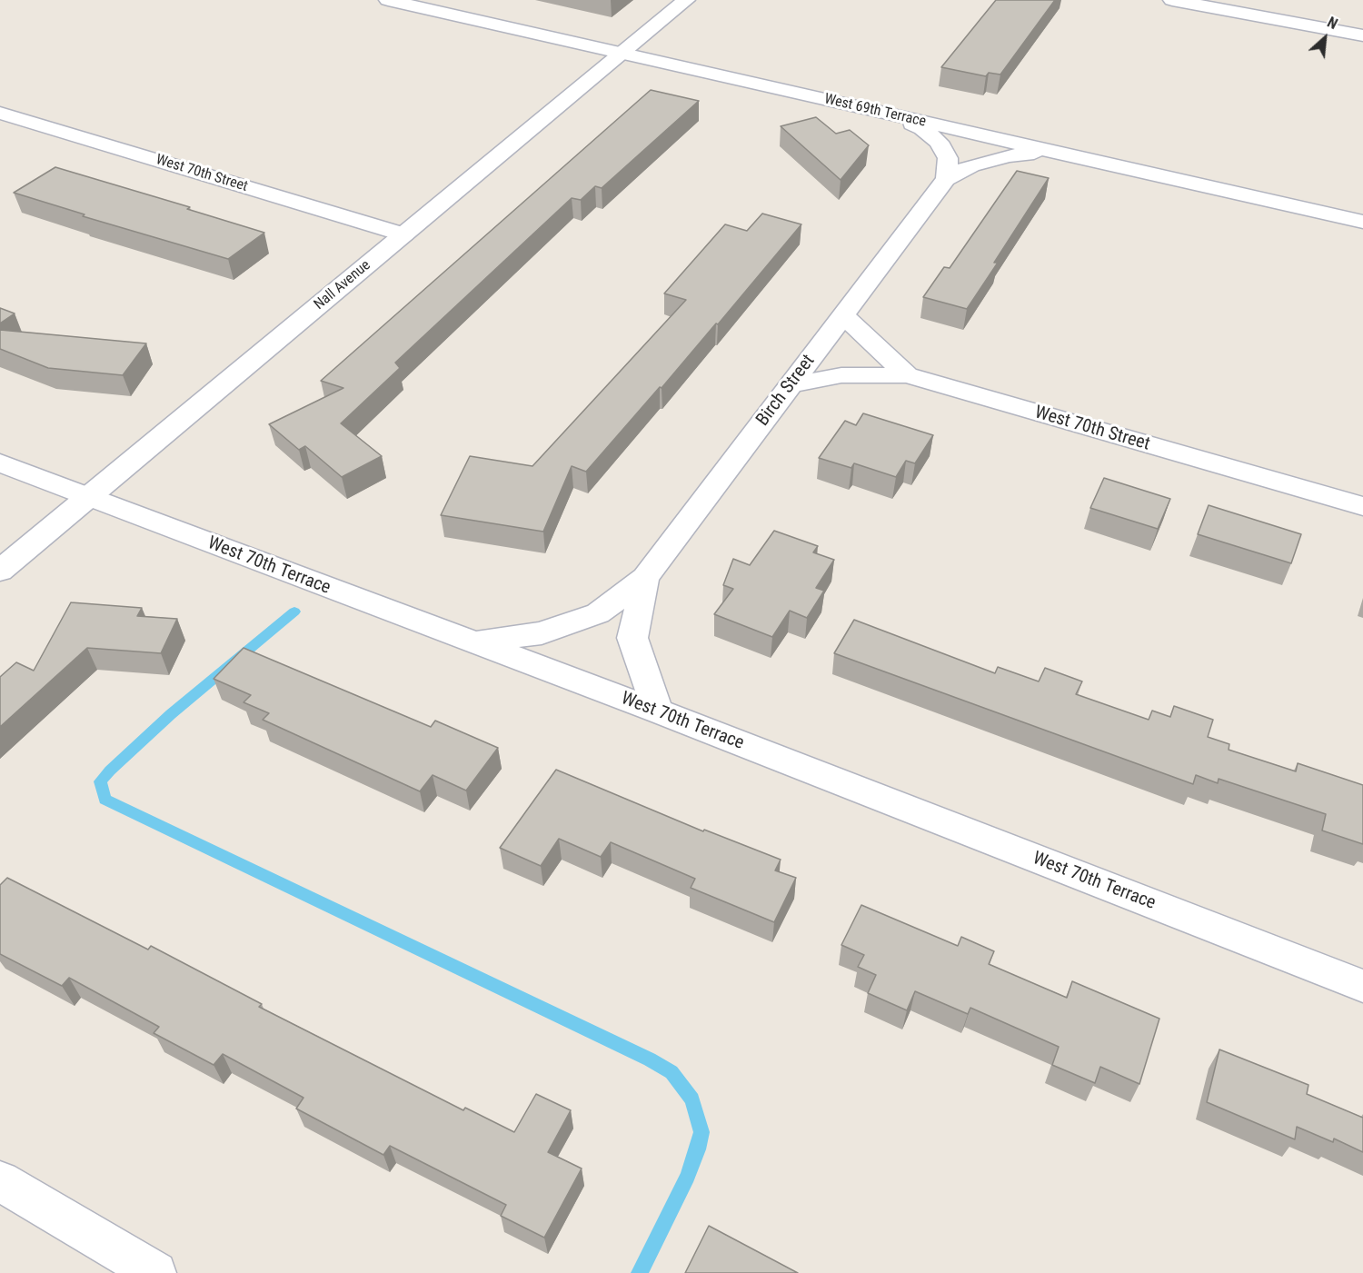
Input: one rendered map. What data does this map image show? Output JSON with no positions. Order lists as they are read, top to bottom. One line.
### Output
{"streets":{"street":["West 69th Terrace","West 70th Street","Nall Avenue","Birch Street","West 70th Terrace"]},"crossings":[["West 69th Terrace","Nall Avenue"],["West 69th Terrace","Birch Street"],["West 70th Street","Nall Avenue"],["West 70th Street","Birch Street"],["Nall Avenue","West 70th Terrace"],["Birch Street","West 70th Terrace"]],"north":"top right"}
